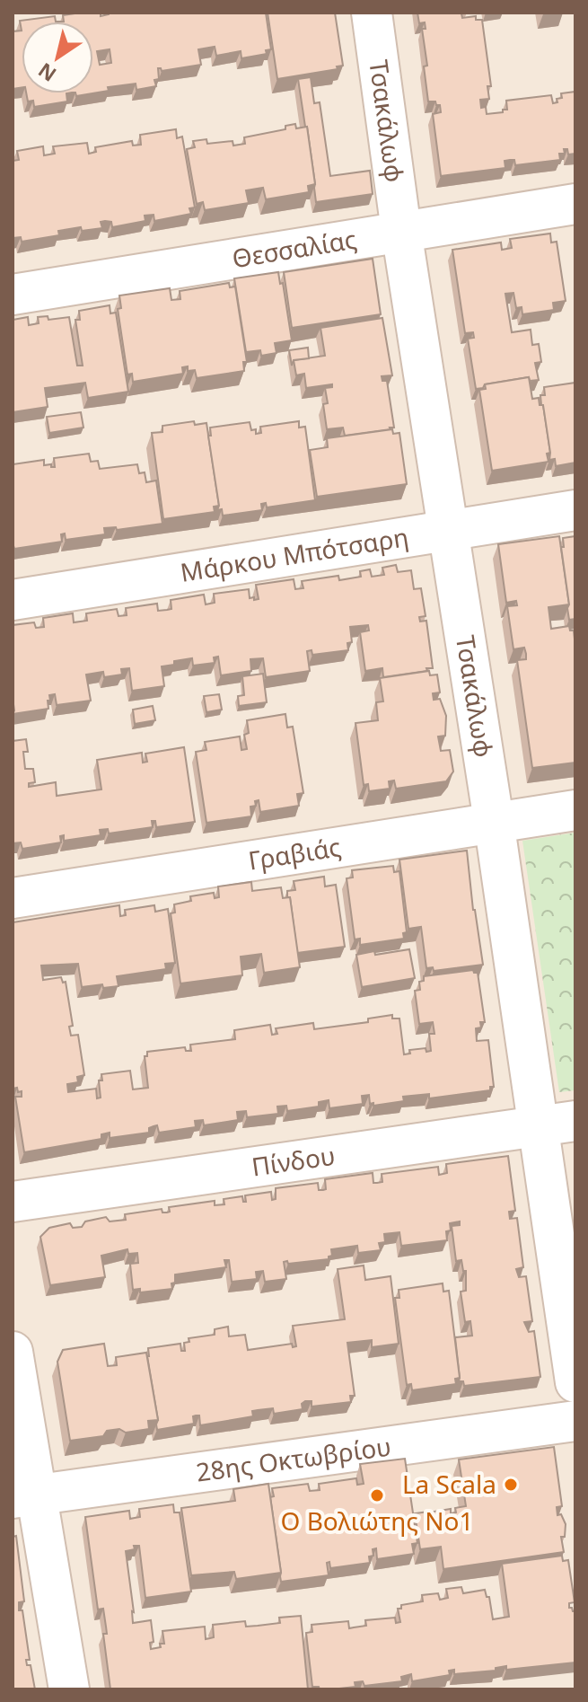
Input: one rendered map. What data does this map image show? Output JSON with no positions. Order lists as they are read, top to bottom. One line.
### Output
{"streets":{"street":["Τσακάλωφ","Θεσσαλίας","Μάρκου Μπότσαρη","Γραβιάς","Πίνδου","28ης Οκτωβρίου"]},"crossings":[["Τσακάλωφ","Θεσσαλίας"],["Τσακάλωφ","Μάρκου Μπότσαρη"],["Τσακάλωφ","Γραβιάς"],["Τσακάλωφ","Πίνδου"]],"places":["La Scala","Ο Βολιώτης Νο1"],"north":"bottom left"}
